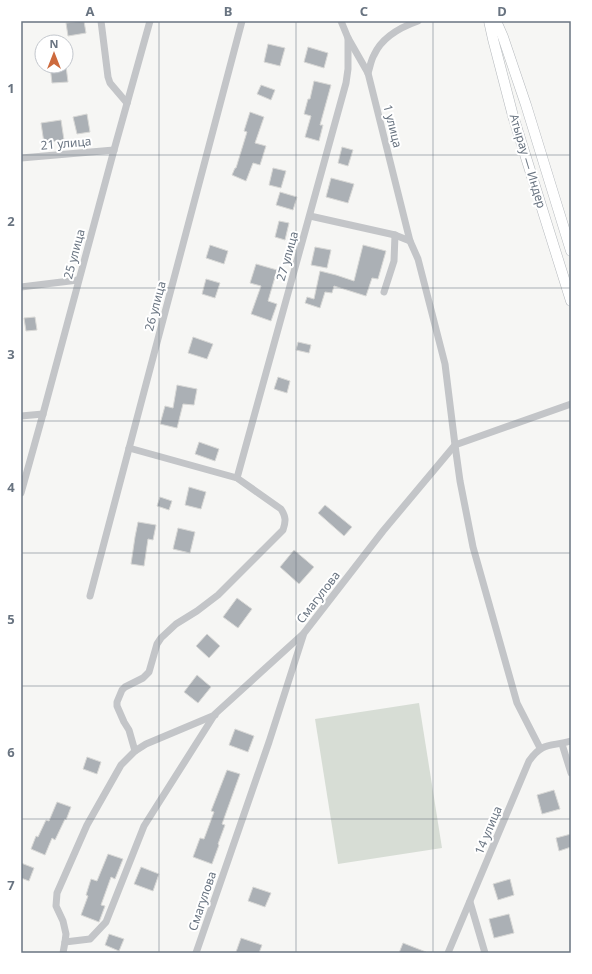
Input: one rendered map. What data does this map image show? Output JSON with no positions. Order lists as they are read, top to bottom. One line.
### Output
{"streets":{"main road":["Атырау — Индер"],"street":["1 улица","21 улица","25 улица","27 улица","26 улица","Смагулова","14 улица"]},"crossings":[["1 улица","27 улица"],["1 улица","Смагулова"],["1 улица","14 улица"],["21 улица","25 улица"]],"north":"top","grid":{"columns":["A","B","C","D"],"rows":["1","2","3","4","5","6","7"]}}
